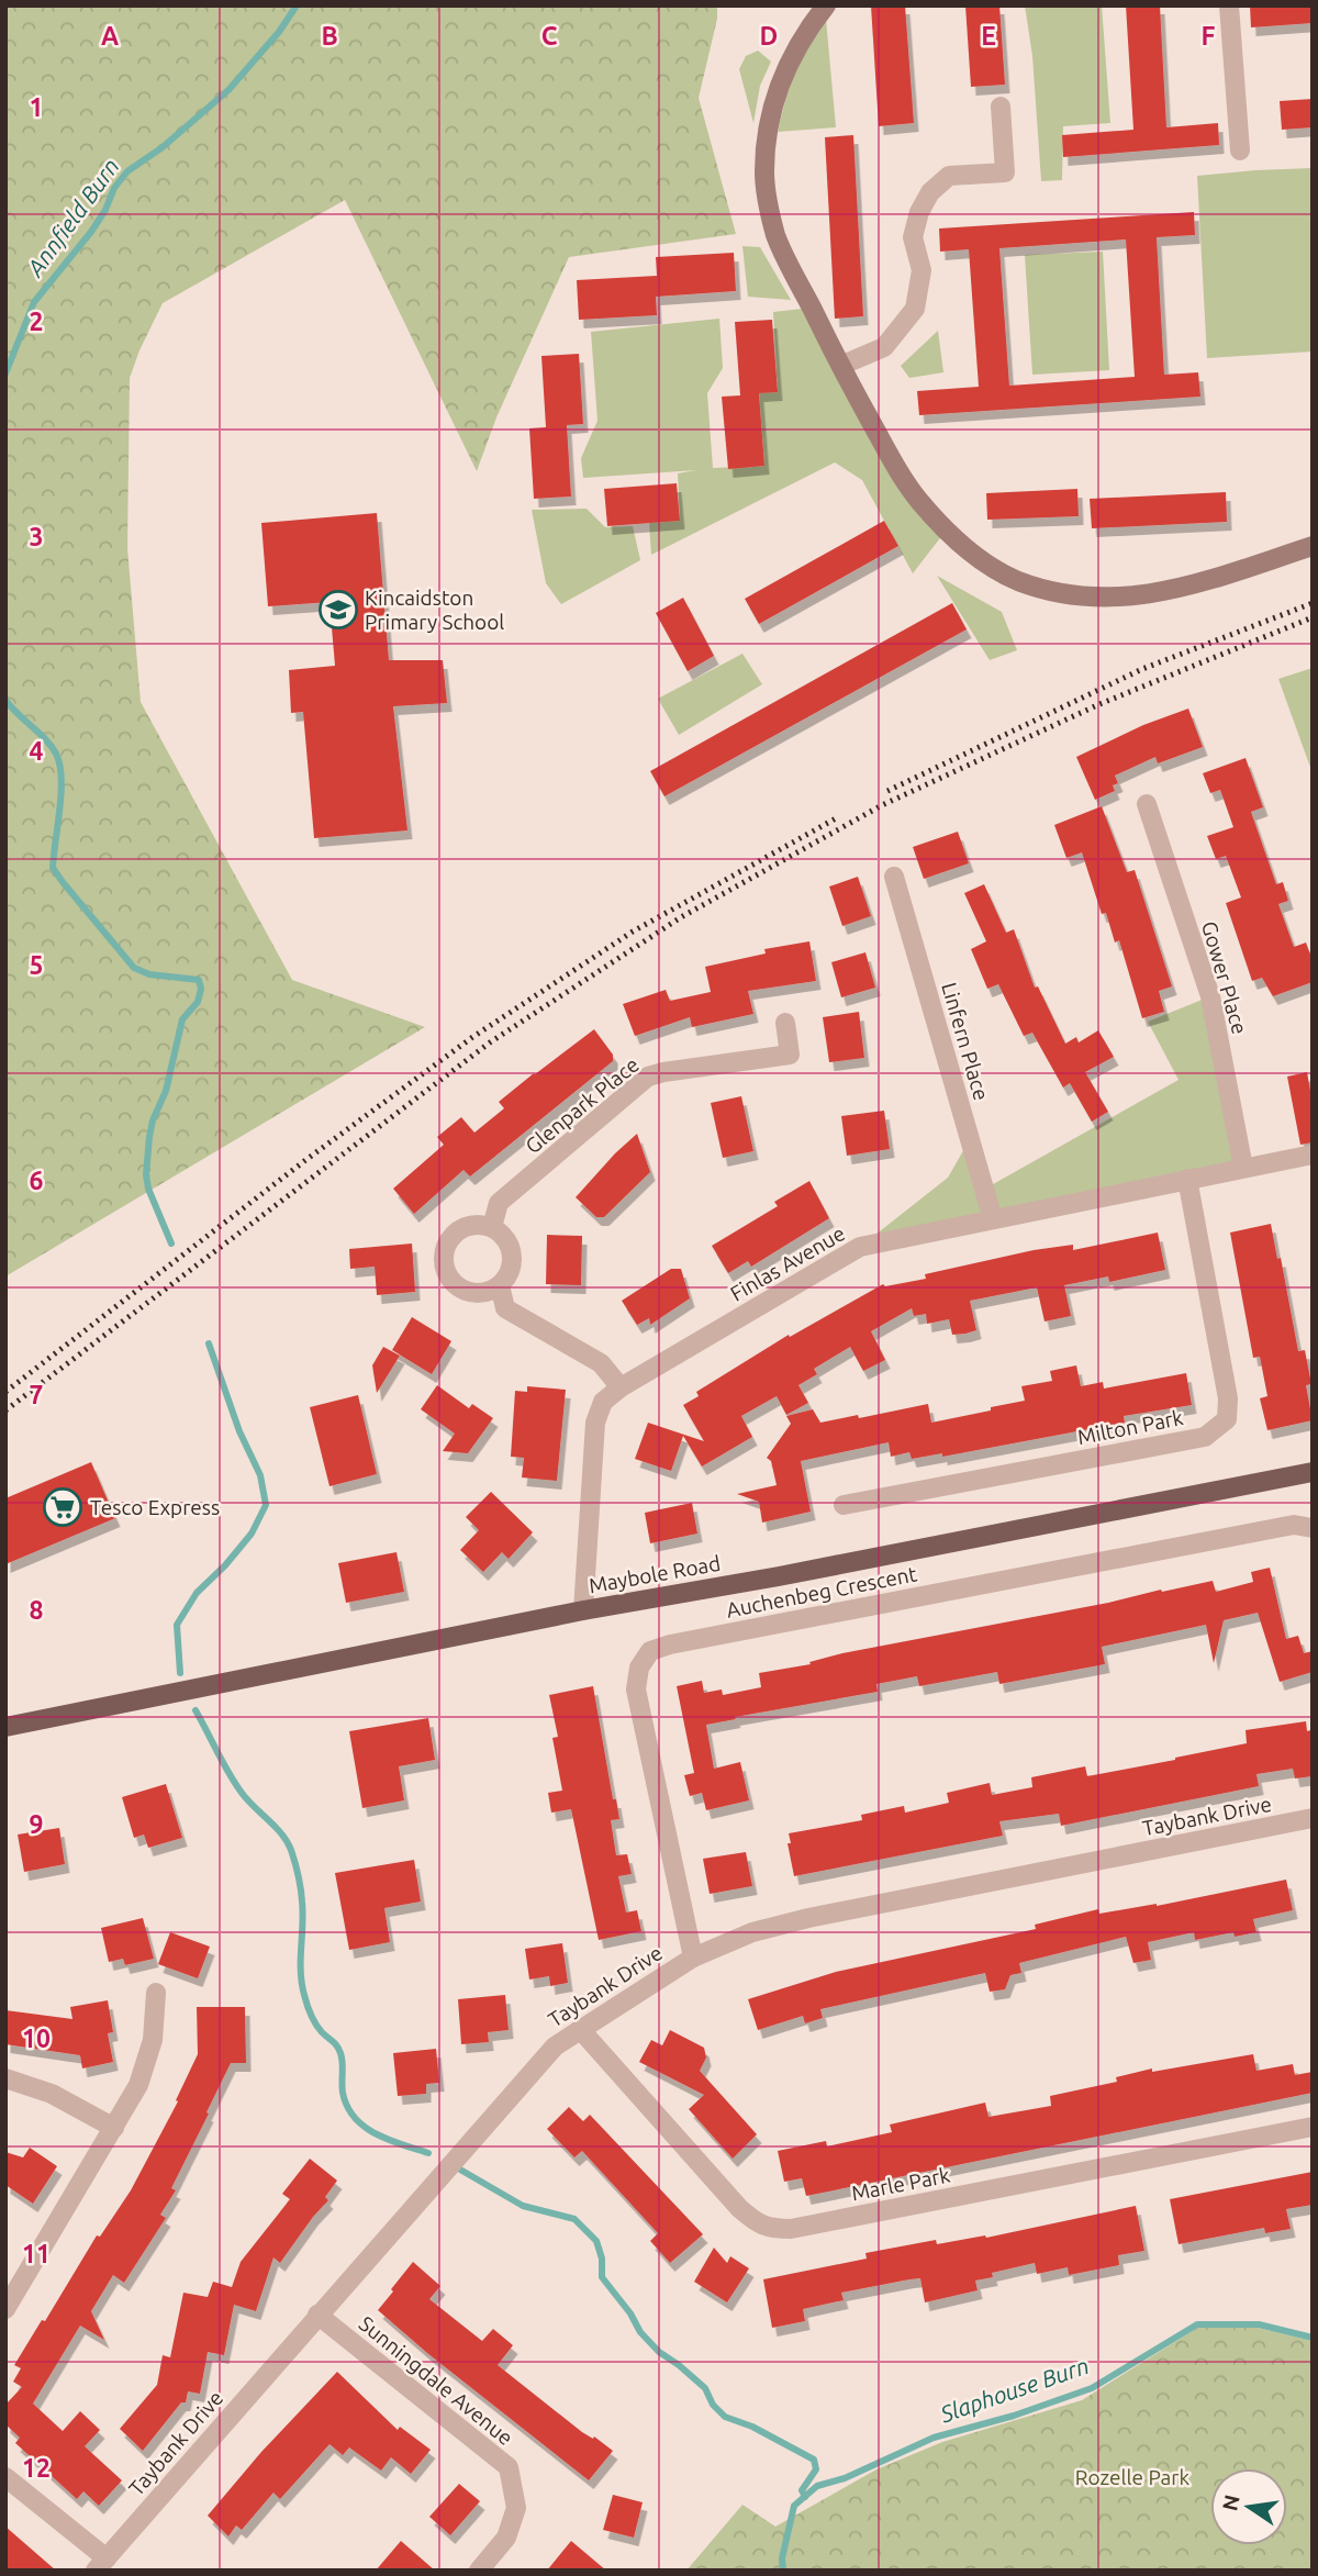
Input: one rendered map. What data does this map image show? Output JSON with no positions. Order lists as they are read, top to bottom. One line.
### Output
{"streets":{"main road":["Maybole Road"],"street":["Gower Place","Linfern Place","Glenpark Place","Finlas Avenue","Milton Park","Auchenbeg Crescent","Taybank Drive","Marle Park","Sunningdale Avenue"]},"crossings":[["Gower Place","Finlas Avenue"],["Linfern Place","Finlas Avenue"],["Finlas Avenue","Milton Park"],["Finlas Avenue","Maybole Road"],["Auchenbeg Crescent","Taybank Drive"],["Taybank Drive","Marle Park"],["Taybank Drive","Sunningdale Avenue"]],"water":["Annfield Burn","Slaphouse Burn"],"parks":["Rozelle Park"],"places":{"school or university":["Kincaidston Primary School"],"supermarket":["Tesco Express"]},"north":"left","grid":{"columns":["A","B","C","D","E","F"],"rows":["1","2","3","4","5","6","7","8","9","10","11","12"]}}
